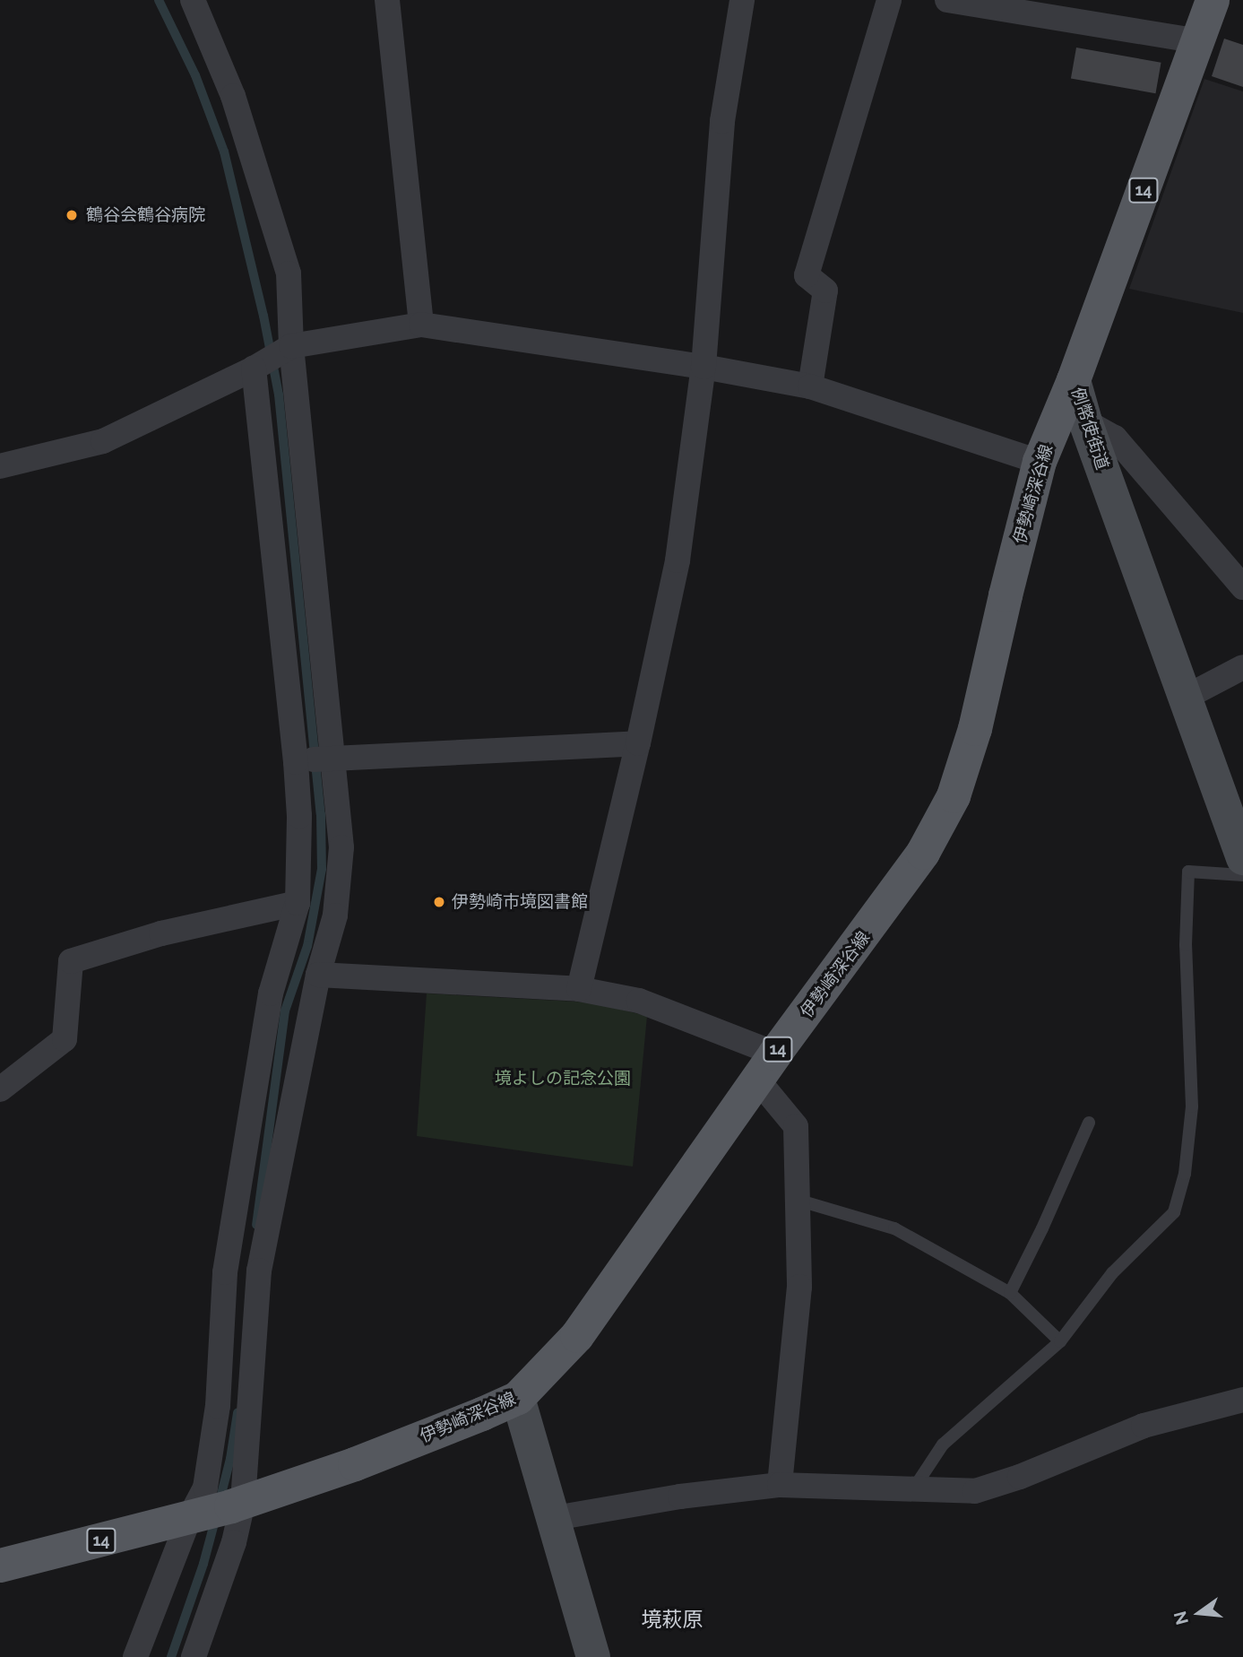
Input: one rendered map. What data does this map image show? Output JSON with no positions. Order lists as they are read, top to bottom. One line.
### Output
{"streets":{"main road":["14","例幣使街道","伊勢崎深谷線"]},"crossings":[["例幣使街道","伊勢崎深谷線"]],"districts":["境萩原"],"parks":["境よしの記念公園"],"places":["鶴谷会鶴谷病院","伊勢崎市境図書館"],"north":"left"}
